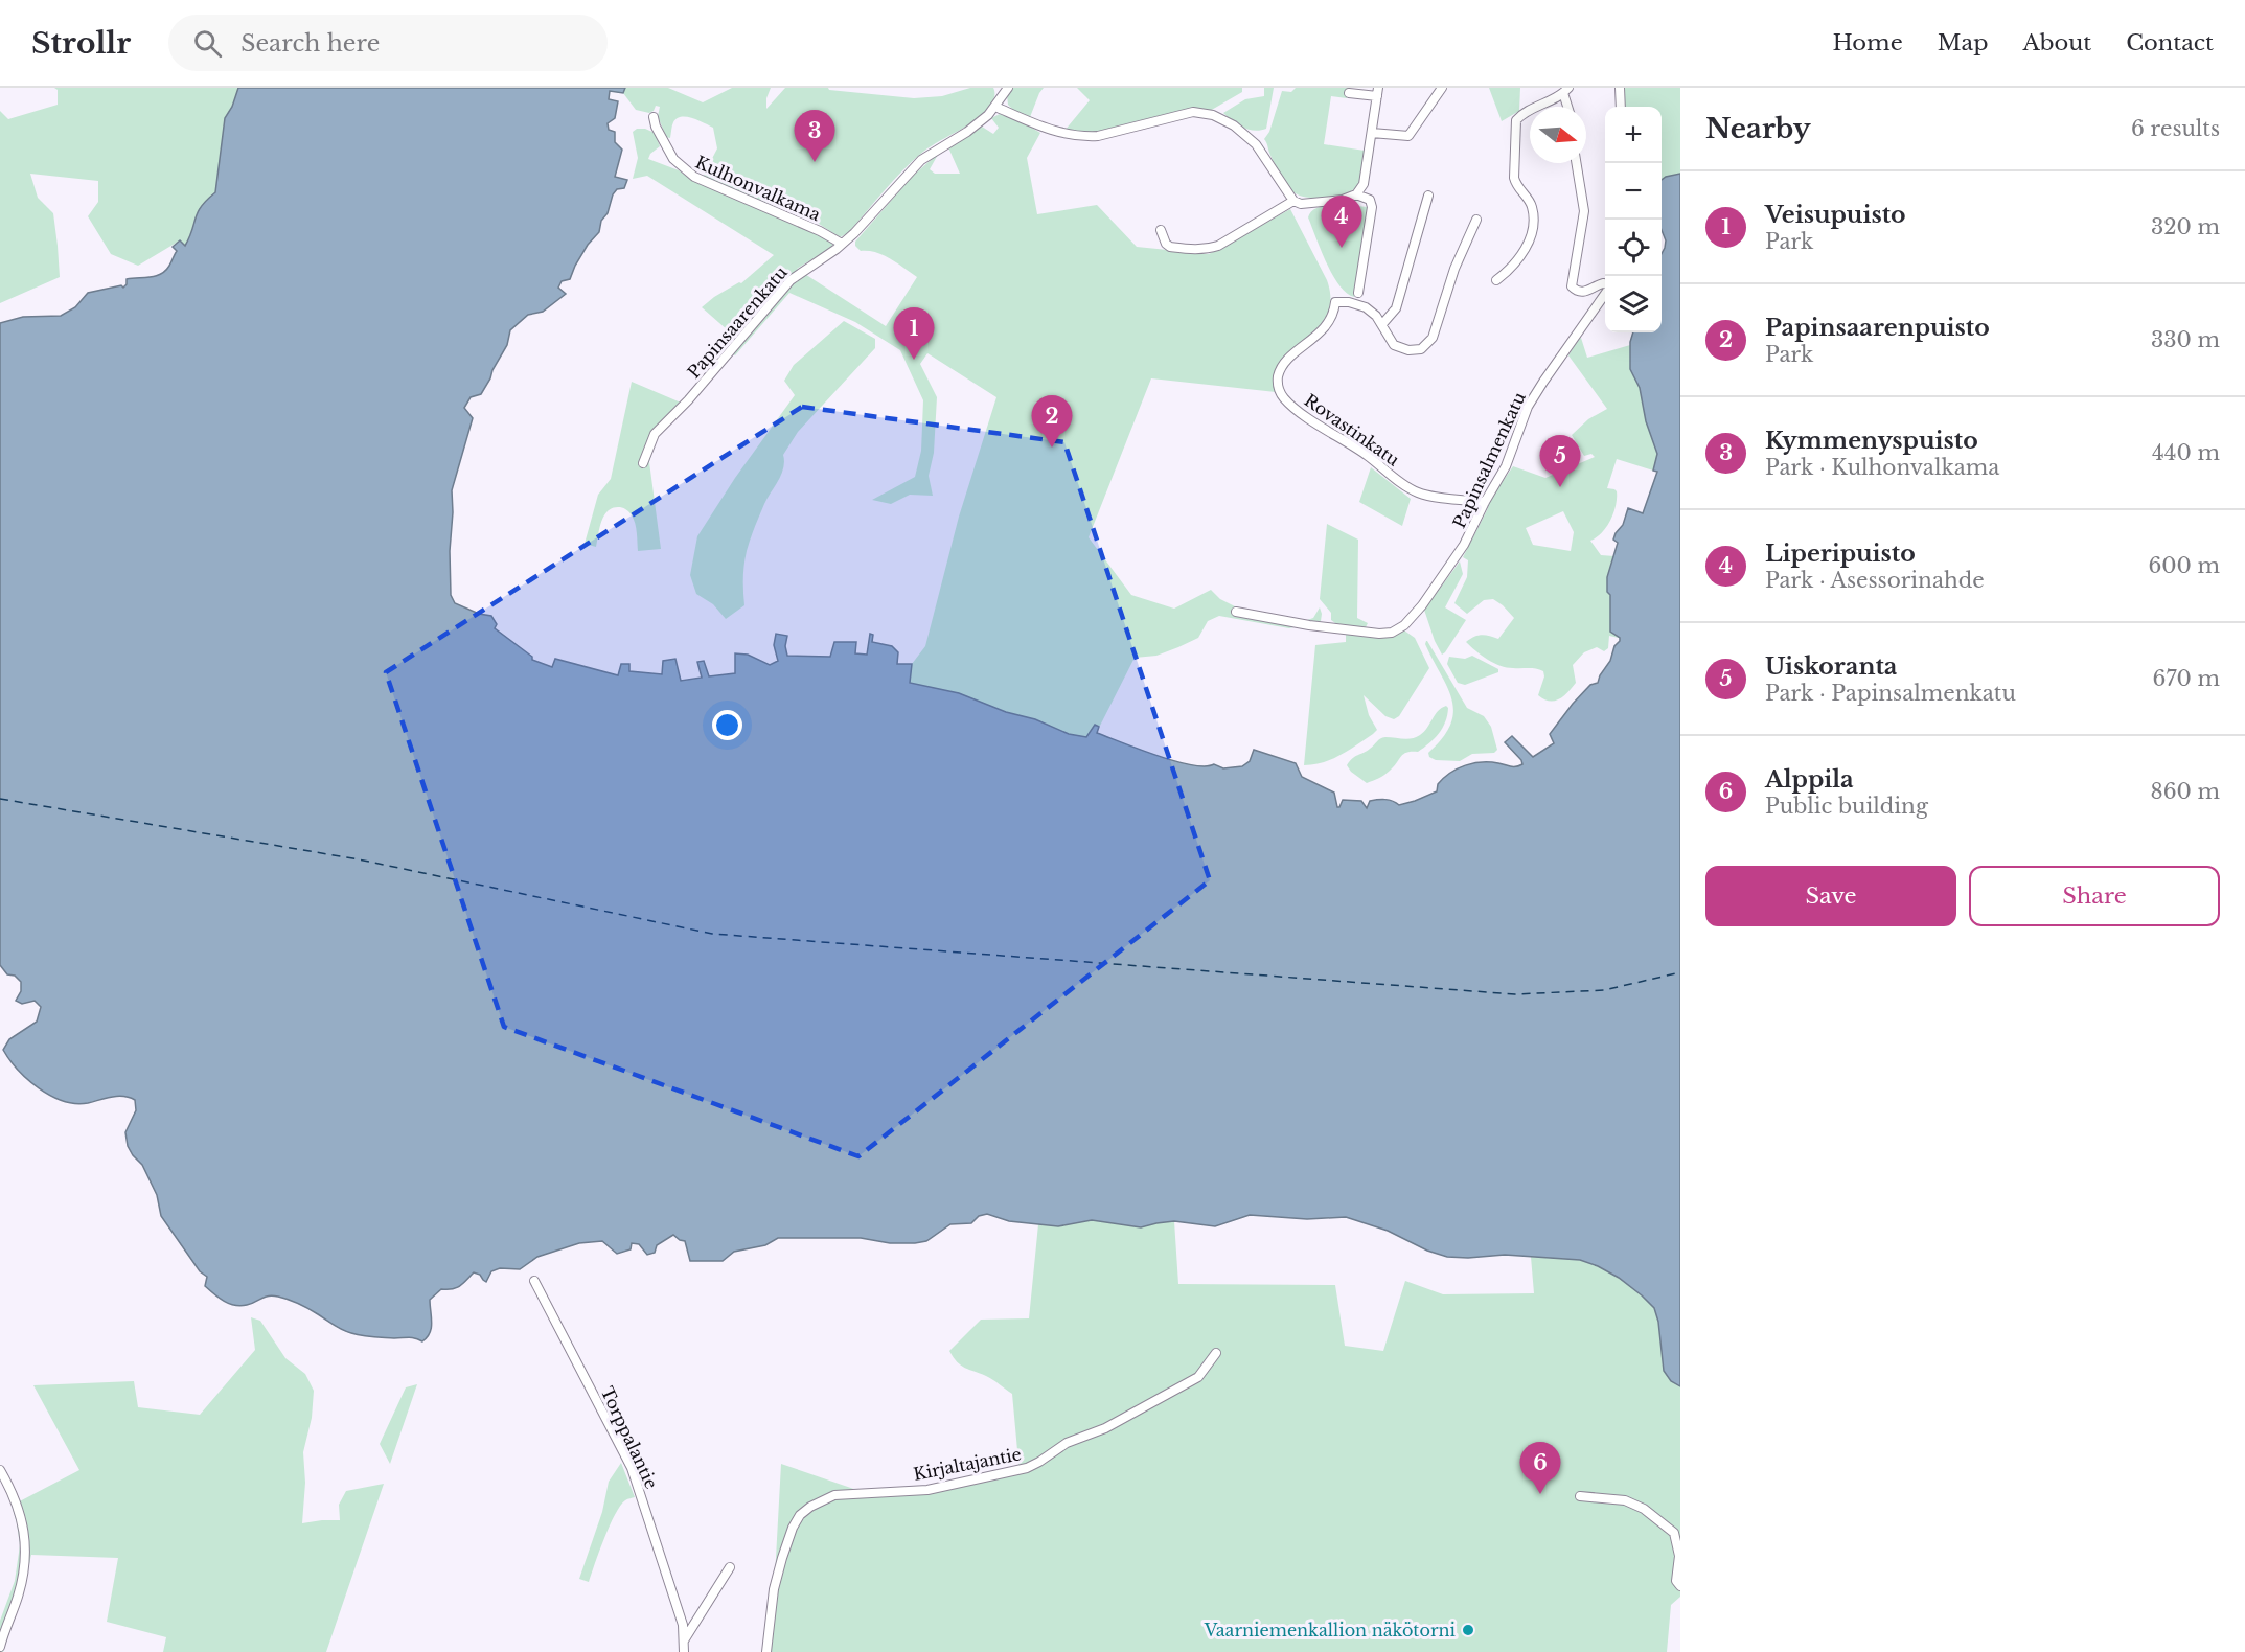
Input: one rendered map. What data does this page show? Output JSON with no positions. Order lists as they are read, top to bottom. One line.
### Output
{"streets":{"street":["Kulhonvalkama","Papinsaarenkatu","Rovastinkatu","Papinsalmenkatu","Torppalantie","Kirjaltajantie"]},"crossings":[["Kulhonvalkama","Papinsaarenkatu"],["Rovastinkatu","Papinsalmenkatu"]],"places":["Vaarniemenkallion näkötorni"],"north":"right","page":{"header":"Strollr","search":"Search here","nav":["Home","Map","About","Contact"],"heading":["Nearby","6 results"],"map_buttons":["+","−"],"pins":["3","4","1","2","5","6"],"list":[{"mark":"1","name":"Veisupuisto","note":"Park","value":"320 m"},{"mark":"2","name":"Papinsaarenpuisto","note":"Park","value":"330 m"},{"mark":"3","name":"Kymmenyspuisto","note":"Park · Kulhonvalkama","value":"440 m"},{"mark":"4","name":"Liperipuisto","note":"Park · Asessorinahde","value":"600 m"},{"mark":"5","name":"Uiskoranta","note":"Park · Papinsalmenkatu","value":"670 m"},{"mark":"6","name":"Alppila","note":"Public building","value":"860 m"}],"buttons":["Save","Share"]}}
